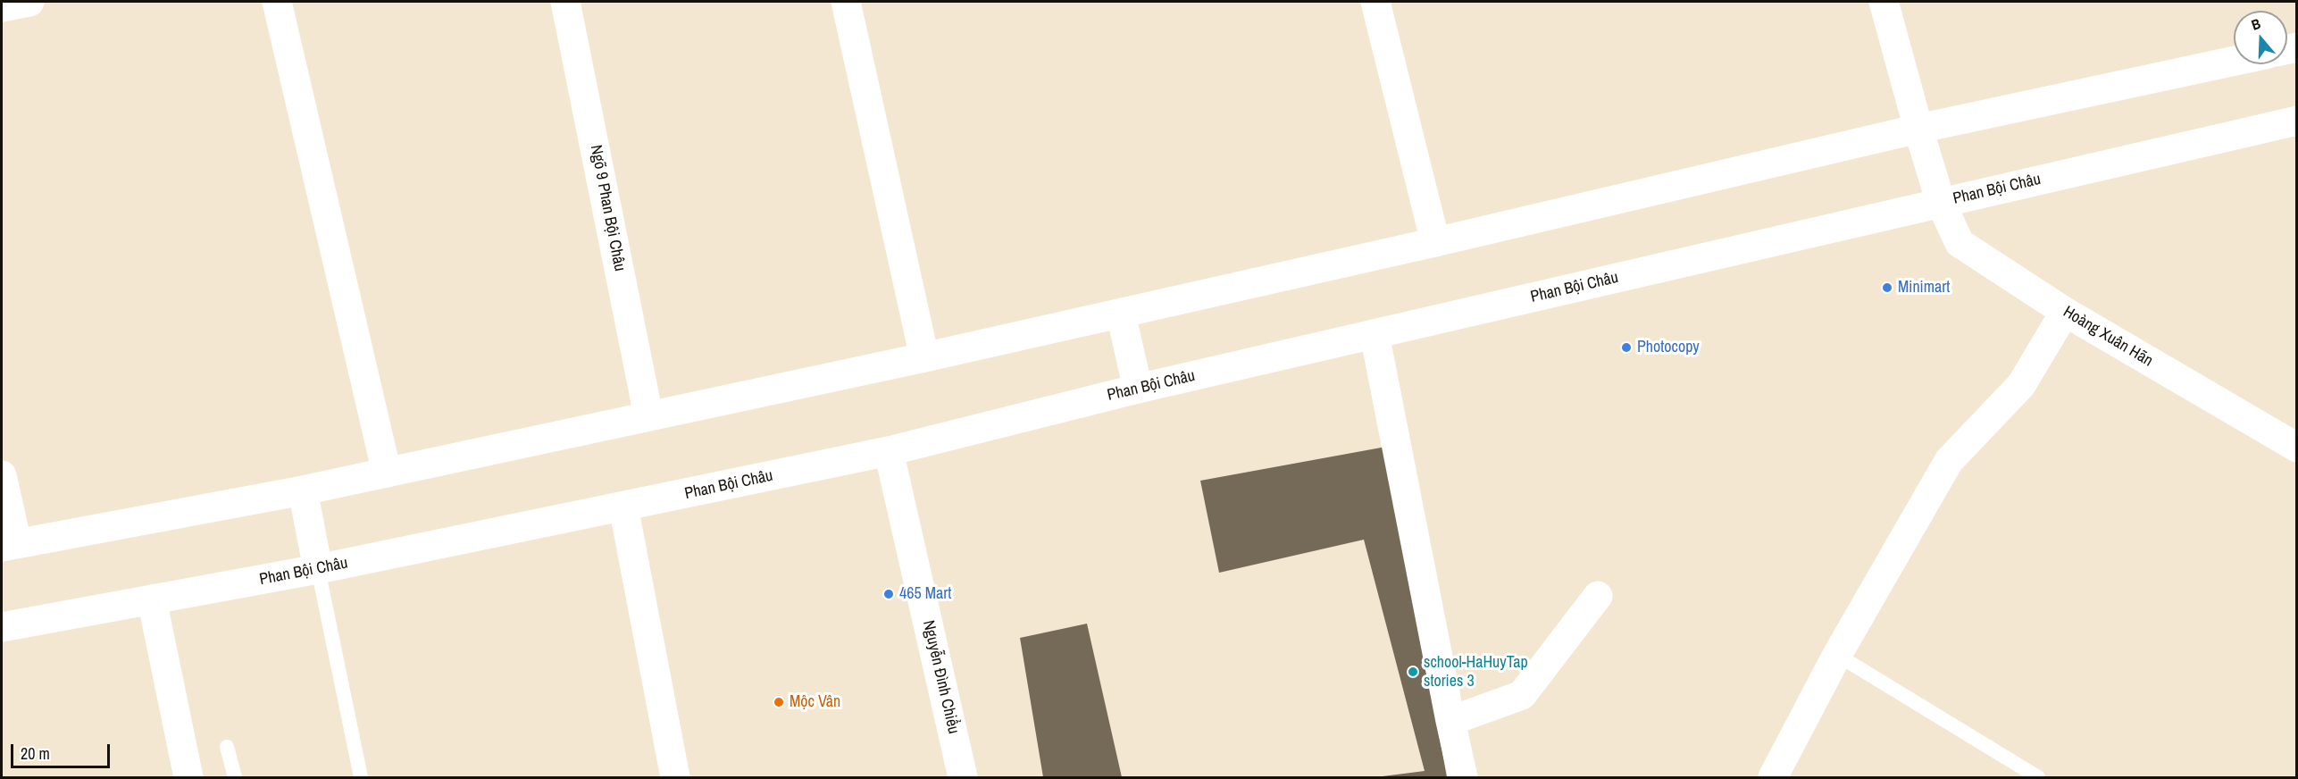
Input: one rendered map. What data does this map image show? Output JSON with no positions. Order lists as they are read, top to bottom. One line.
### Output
{"streets":{"main road":["Phan Bội Châu","Ngõ 9 Phan Bội Châu","Hoàng Xuân Hãn","Nguyễn Đình Chiểu"]},"crossings":[["Phan Bội Châu","Hoàng Xuân Hãn"],["Phan Bội Châu","Nguyễn Đình Chiểu"]],"places":["Minimart","Photocopy","465 Mart","school-HaHuyTap stories 3","Mộc Vân"],"scale_bar":"20 m","north":"top"}
